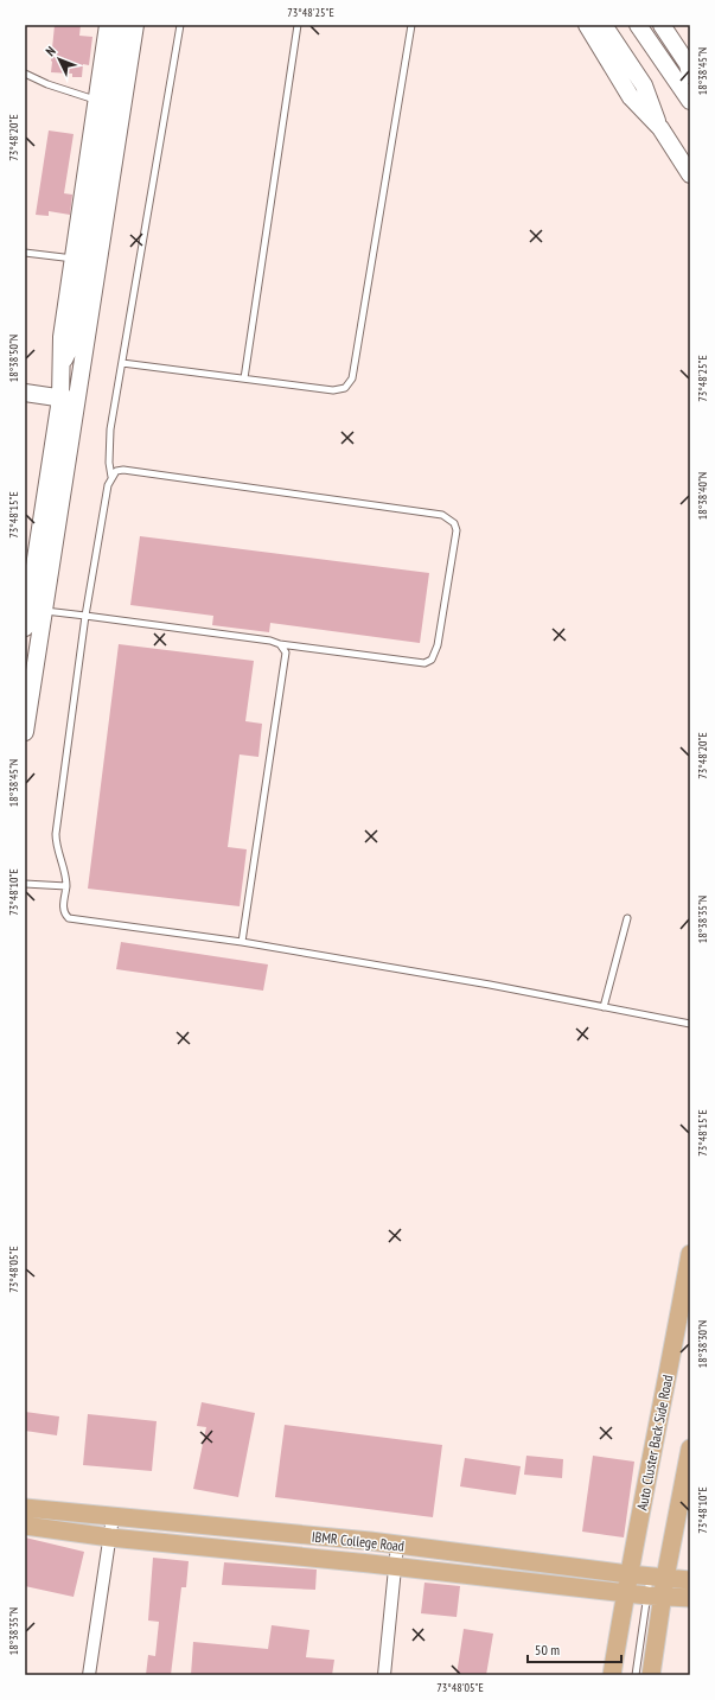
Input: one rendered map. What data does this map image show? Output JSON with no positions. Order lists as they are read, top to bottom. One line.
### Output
{"streets":{"main road":["Auto Cluster Back Side Road","IBMR College Road"]},"crossings":[["Auto Cluster Back Side Road","IBMR College Road"]],"scale_bar":"50 m","north":"top left","coordinates":["73°48'25\"E","18°38'45\"N","73°48'20\"E","18°38'50\"N","18°38'40\"N","73°48'15\"E","73°48'10\"E","18°38'35\"N","73°48'05\"E","18°38'30\"N"]}
